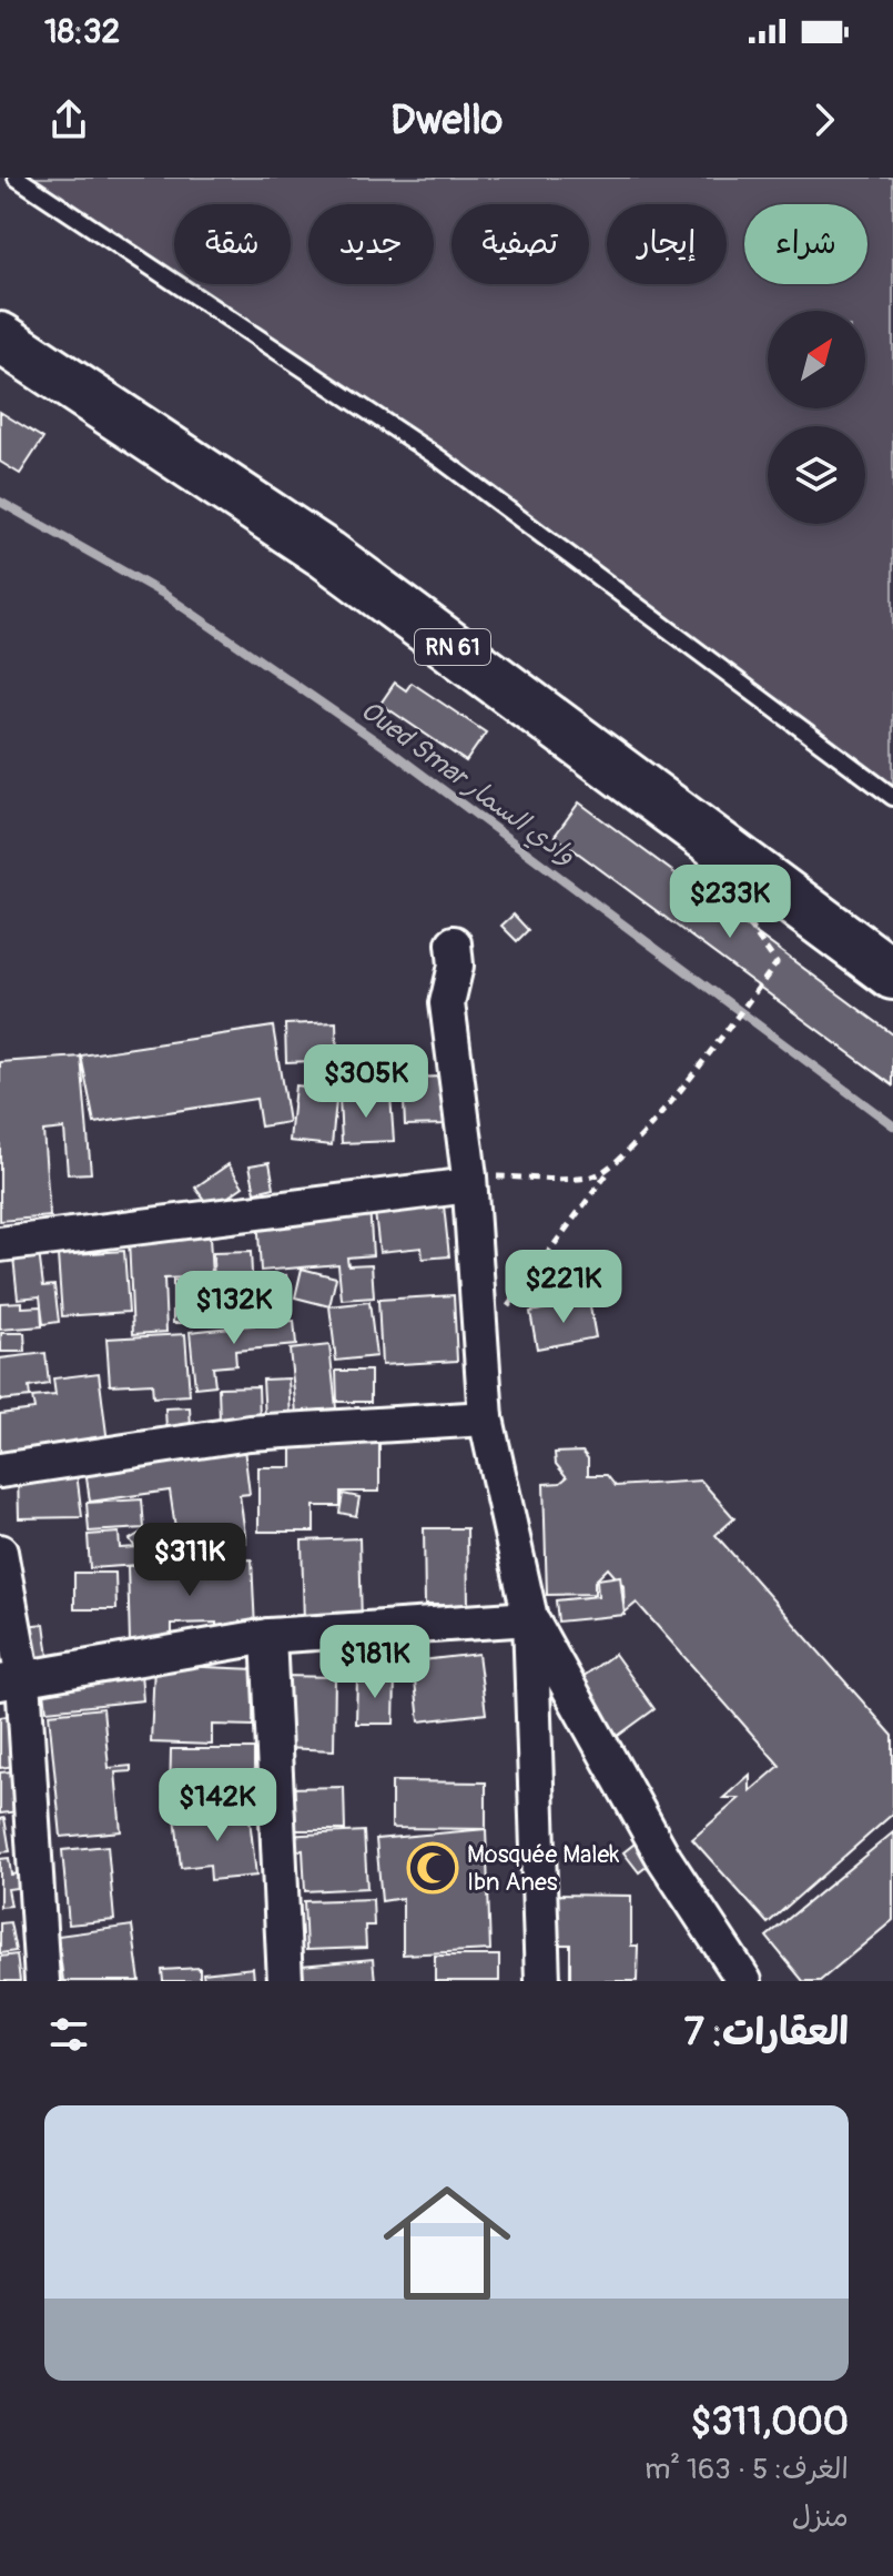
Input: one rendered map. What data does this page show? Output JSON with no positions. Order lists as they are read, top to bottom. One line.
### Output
{"streets":{"main road":["RN 61"]},"water":["Oued Smar وادي السمار"],"places":{"mosque":["Mosquée Malek Ibn Anes"]},"north":"top right","page":{"status":"18:32","header":"Dwello","chip":["شراء","إيجار","تصفية","جديد","شقة"],"price":["$233K","$305K","$221K","$132K","$311K","$181K","$142K"],"heading":"العقارات: 7","list":[{"name":"$311,000","note":"الغرف: 5 · 163 m² · منزل"}]}}
